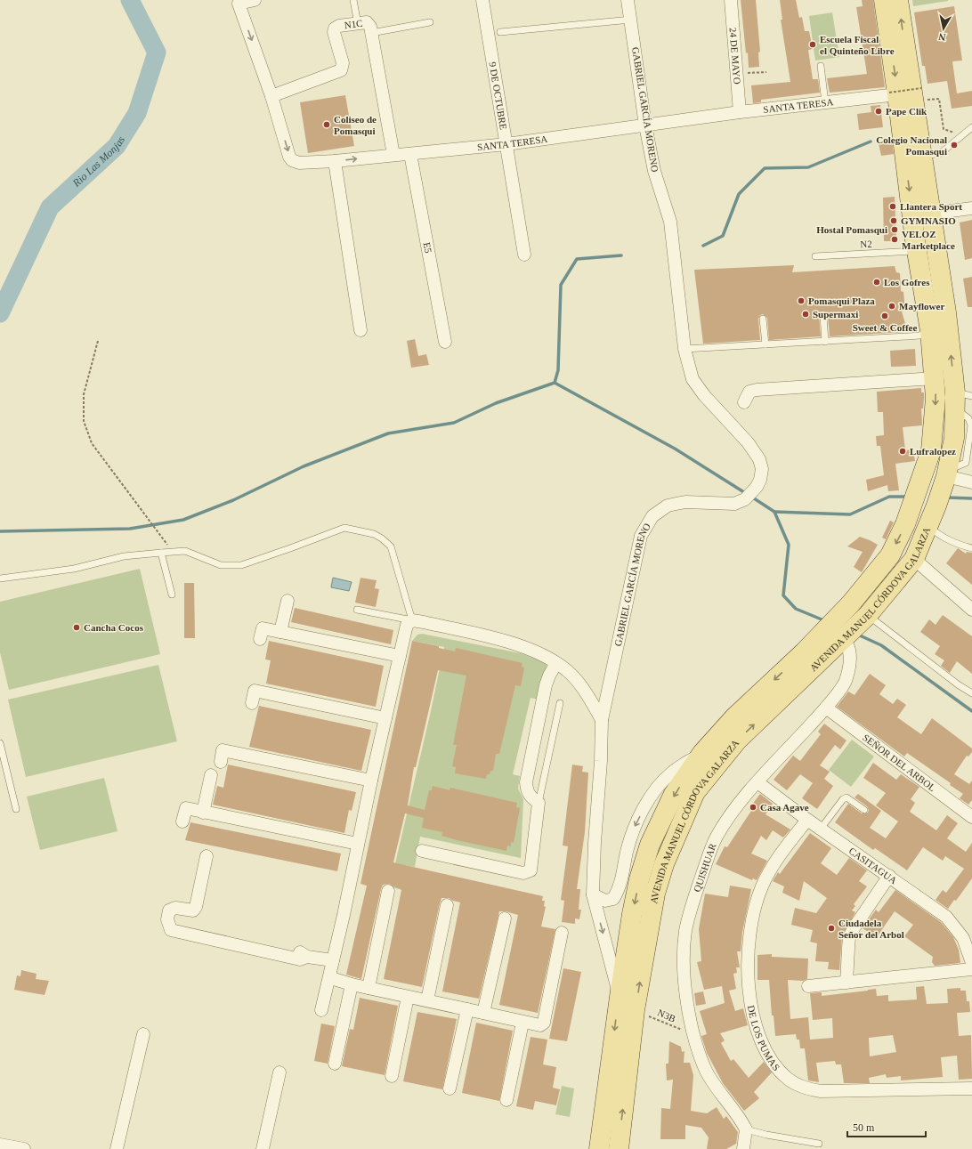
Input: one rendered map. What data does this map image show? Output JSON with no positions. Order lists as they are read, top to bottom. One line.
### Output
{"streets":{"main road":["AVENIDA MANUEL CÓRDOVA GALARZA"],"street":["N1C","24 DE MAYO","9 DE OCTUBRE","SANTA TERESA","GABRIEL GARCÍA MORENO","E5","SEÑOR DEL ARBOL","CASITAGUA","QUISHUAR","DE LOS PUMAS"],"lane":["N2"],"path":["N3B"]},"crossings":[["N1C","SANTA TERESA"],["24 DE MAYO","SANTA TERESA"],["9 DE OCTUBRE","SANTA TERESA"],["SANTA TERESA","GABRIEL GARCÍA MORENO"],["SANTA TERESA","E5"],["SANTA TERESA","AVENIDA MANUEL CÓRDOVA GALARZA"],["GABRIEL GARCÍA MORENO","AVENIDA MANUEL CÓRDOVA GALARZA"],["N2","AVENIDA MANUEL CÓRDOVA GALARZA"],["AVENIDA MANUEL CÓRDOVA GALARZA","QUISHUAR"],["AVENIDA MANUEL CÓRDOVA GALARZA","N3B"],["SEÑOR DEL ARBOL","QUISHUAR"],["CASITAGUA","QUISHUAR"],["CASITAGUA","DE LOS PUMAS"],["QUISHUAR","N3B"]],"water":["Rio Las Monjas"],"places":["Escuela Fiscal el Quinteño Libre","Pape Clik","Coliseo de Pomasqui","Colegio Nacional Pomasqui","Llantera Sport","GYMNASIO","Hostal Pomasqui","VELOZ Marketplace","Los Gofres","Pomasqui Plaza","Mayflower","Supermaxi","Sweet & Coffee","Lufralopez","Cancha Cocos","Casa Agave","Ciudadela Señor del Arbol"],"scale_bar":"50 m","north":"bottom"}
